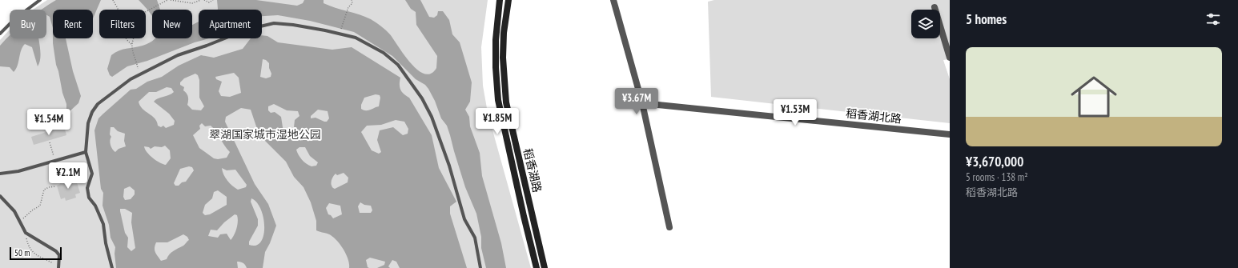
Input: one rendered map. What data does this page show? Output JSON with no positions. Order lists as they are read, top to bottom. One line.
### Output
{"streets":{"street":["稻香湖北路","稻香湖路"]},"parks":["翠湖国家城市湿地公园"],"scale_bar":"50 m","page":{"heading":"5 homes","chip":["Buy","Rent","Filters","New","Apartment"],"list":[{"name":"¥3,670,000","note":"5 rooms · 138 m² · 稻香湖北路"}],"price":["¥3.67M","¥1.53M","¥1.85M","¥1.54M","¥2.1M"],"scale":"50 m"}}
